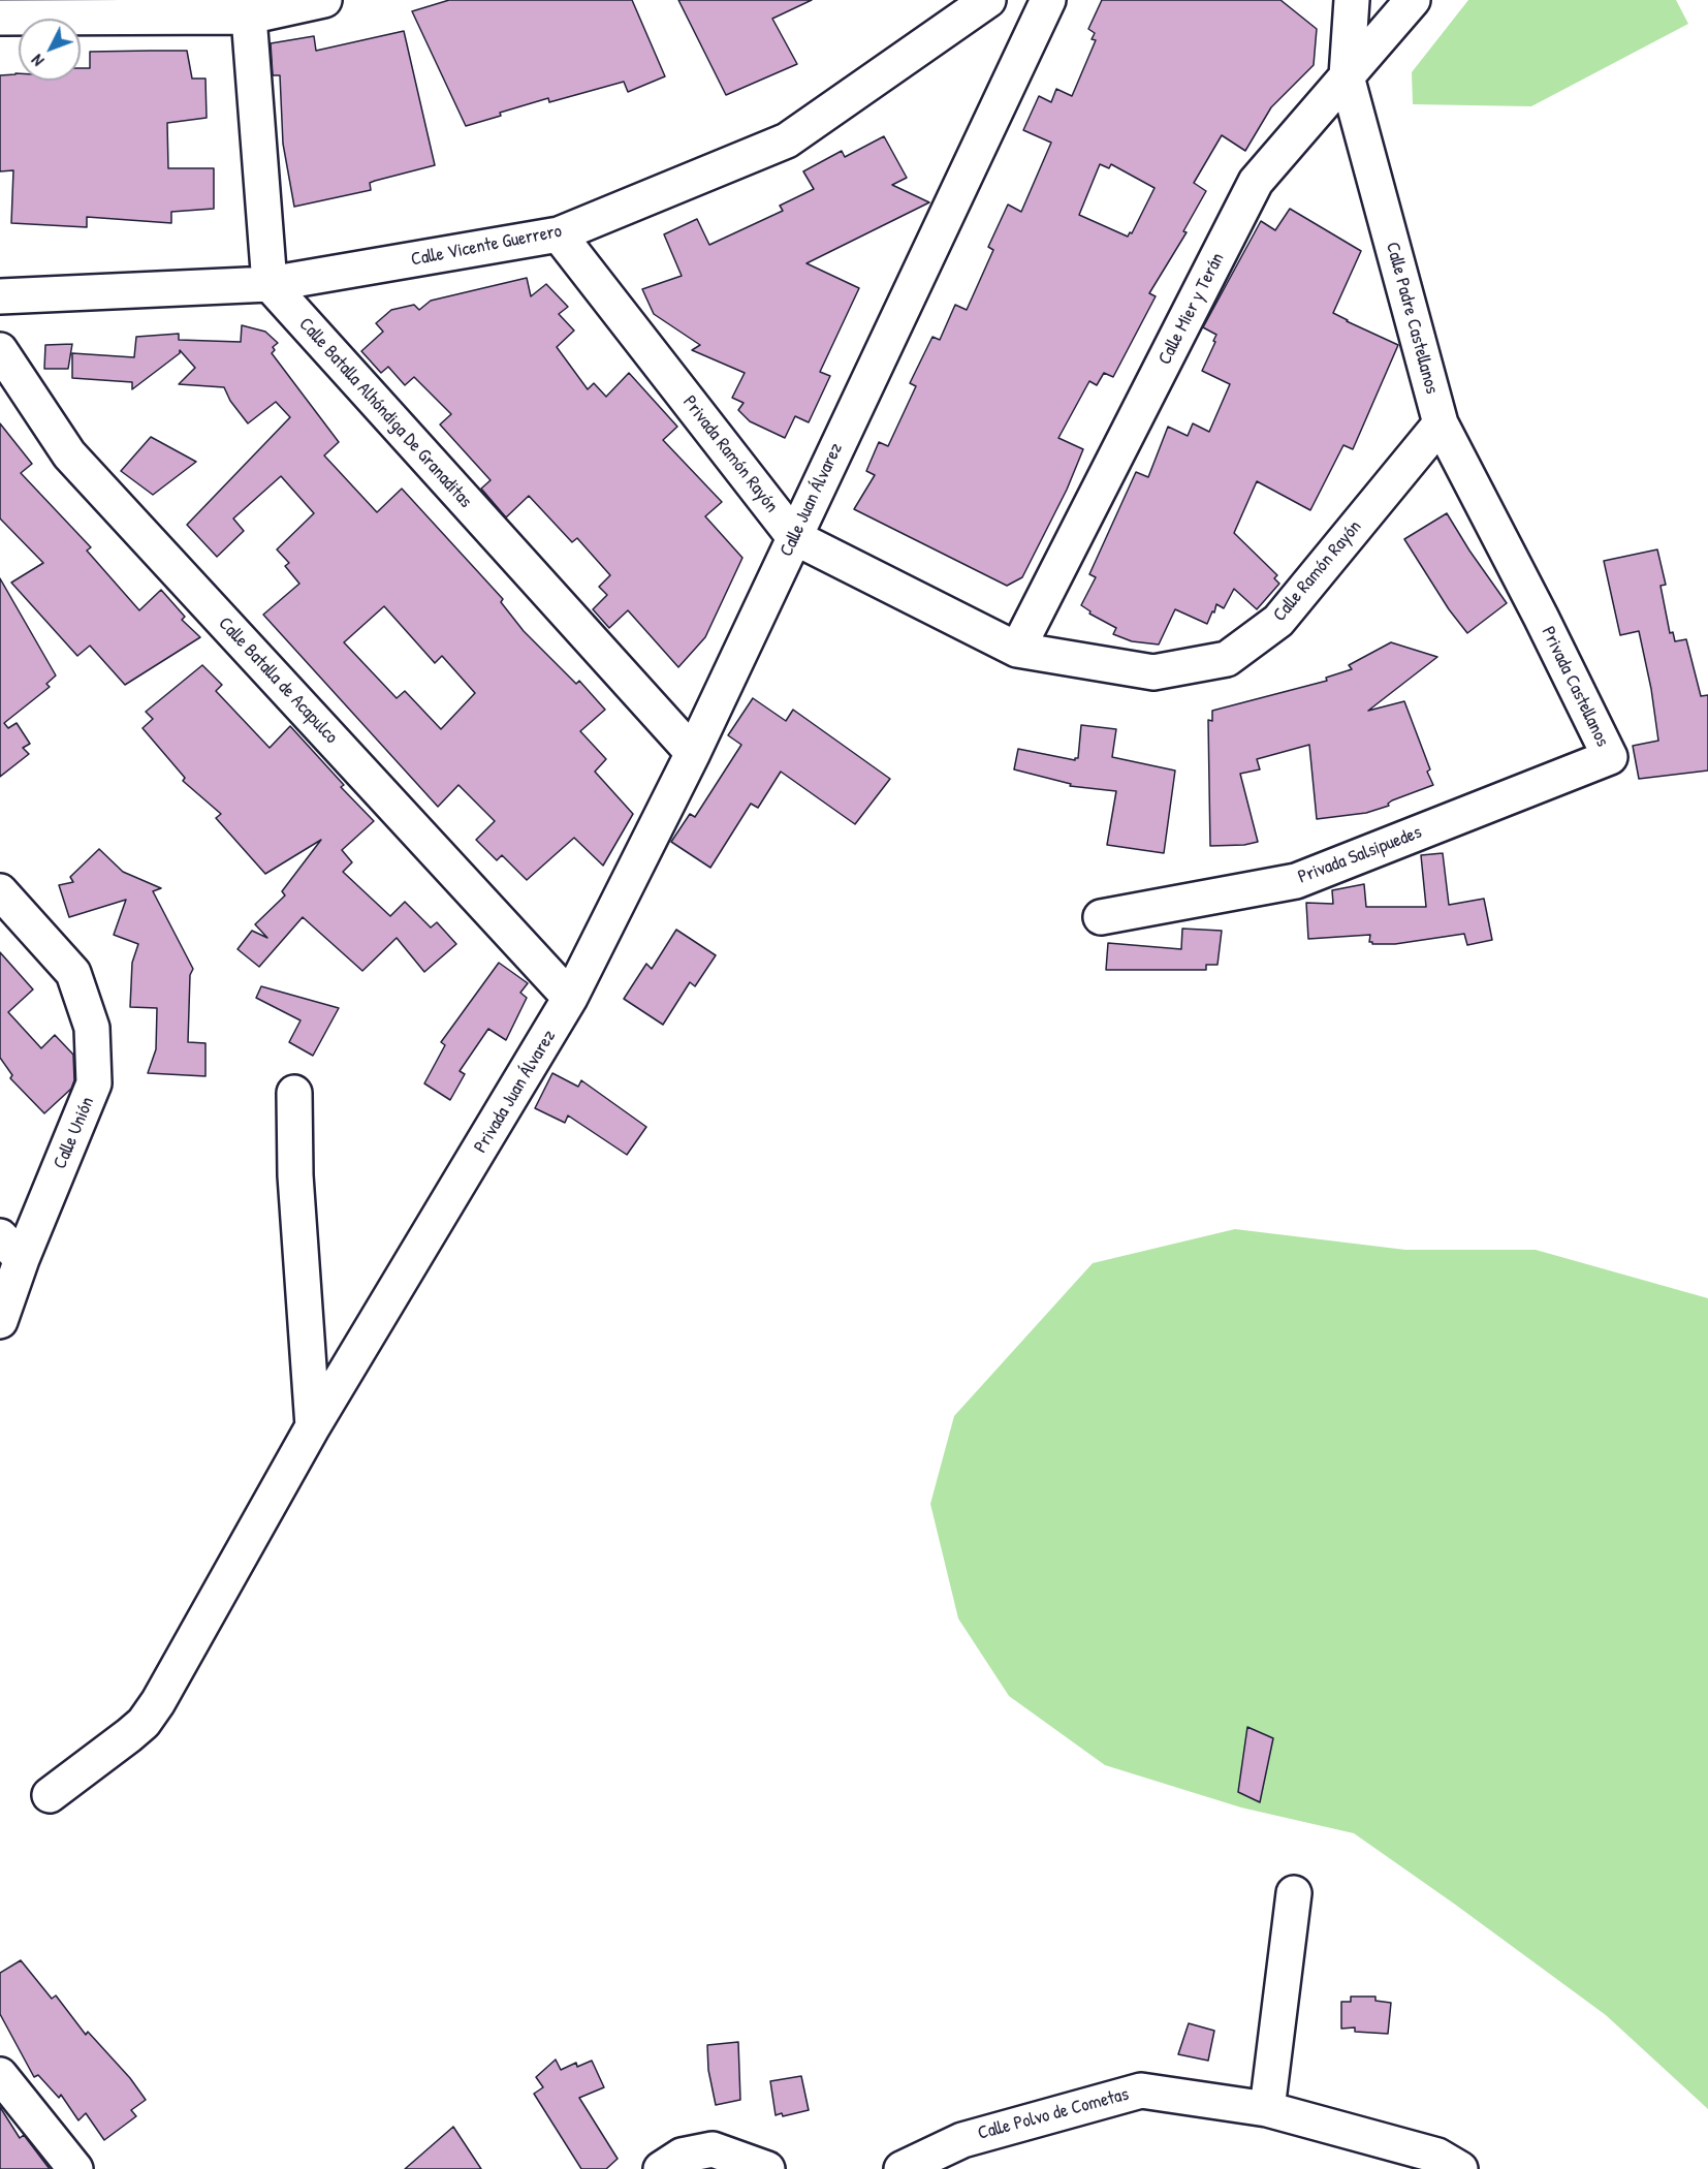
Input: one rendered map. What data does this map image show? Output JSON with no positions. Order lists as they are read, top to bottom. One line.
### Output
{"streets":{"street":["Calle Vicente Guerrero","Calle Mier y Terán","Calle Padre Castellanos","Calle Batalla Alhóndiga De Granaditas","Privada Ramón Rayón","Calle Juan Álvarez","Calle Ramón Rayón","Calle Batalla de Acapulco","Privada Castellanos","Privada Salsipuedes","Privada Juan Álvarez","Calle Unión","Calle Polvo de Cometas"]},"crossings":[["Calle Vicente Guerrero","Calle Batalla Alhóndiga De Granaditas"],["Calle Vicente Guerrero","Privada Ramón Rayón"],["Calle Mier y Terán","Calle Padre Castellanos"],["Calle Mier y Terán","Privada Ramón Rayón"],["Calle Mier y Terán","Calle Ramón Rayón"],["Calle Padre Castellanos","Calle Ramón Rayón"],["Calle Padre Castellanos","Privada Castellanos"],["Calle Batalla Alhóndiga De Granaditas","Calle Juan Álvarez"],["Privada Ramón Rayón","Calle Juan Álvarez"],["Privada Ramón Rayón","Calle Ramón Rayón"],["Calle Juan Álvarez","Calle Batalla de Acapulco"],["Calle Juan Álvarez","Privada Juan Álvarez"],["Calle Batalla de Acapulco","Privada Juan Álvarez"],["Privada Castellanos","Privada Salsipuedes"]],"north":"bottom left"}
